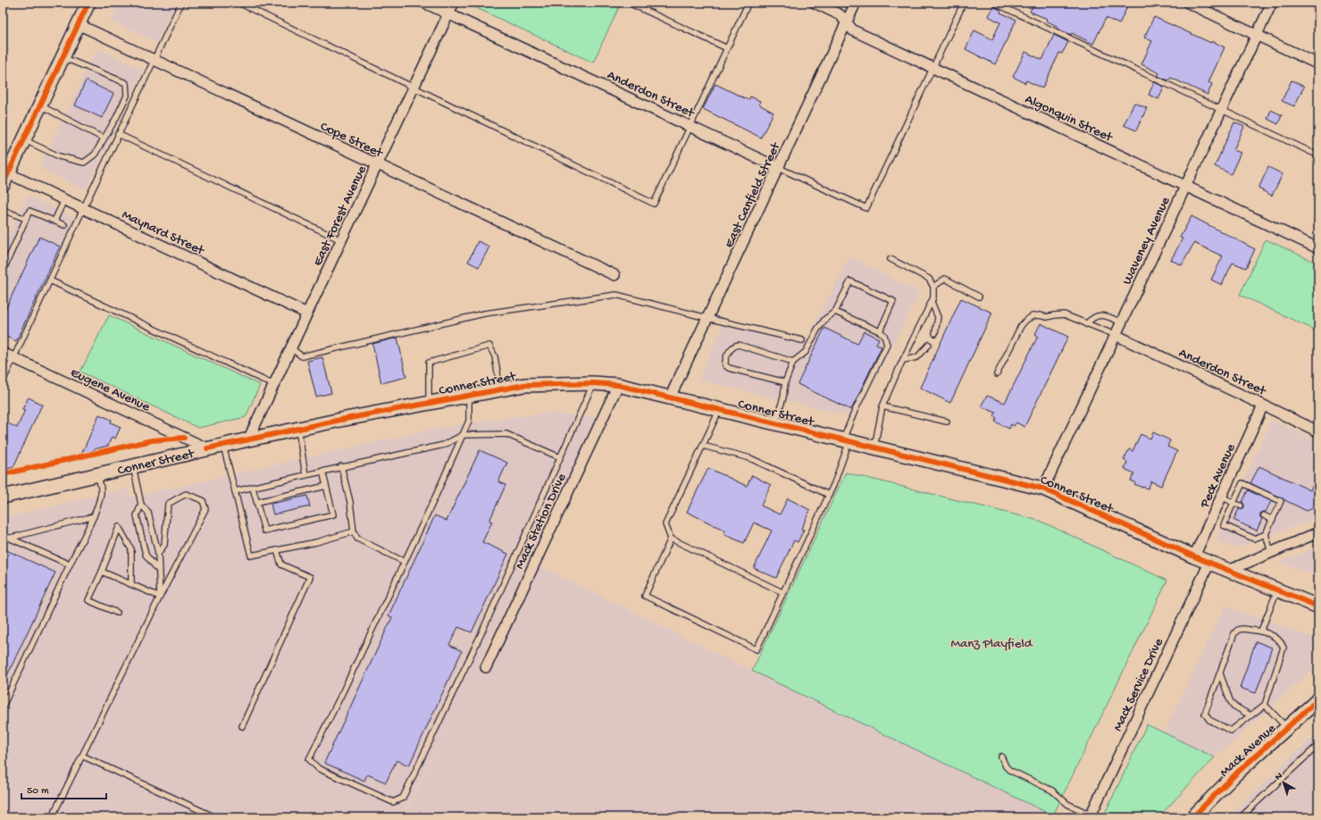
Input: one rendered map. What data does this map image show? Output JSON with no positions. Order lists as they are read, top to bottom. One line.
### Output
{"streets":{"main road":["Conner Street","Mack Avenue"],"street":["Anderdon Street","Algonquin Street","Cope Street","East Canfield Street","East Forest Avenue","Maynard Street","Waveney Avenue","Eugene Avenue","Peck Avenue","Mack Station Drive","Mack Service Drive"]},"crossings":[["Anderdon Street","Algonquin Street"],["Anderdon Street","East Canfield Street"],["Anderdon Street","East Forest Avenue"],["Anderdon Street","Waveney Avenue"],["Anderdon Street","Peck Avenue"],["Algonquin Street","East Canfield Street"],["Algonquin Street","Waveney Avenue"],["Cope Street","East Forest Avenue"],["East Canfield Street","Conner Street"],["East Forest Avenue","Maynard Street"],["East Forest Avenue","Conner Street"],["Waveney Avenue","Conner Street"],["Conner Street","Eugene Avenue"],["Conner Street","Peck Avenue"],["Conner Street","Mack Station Drive"],["Conner Street","Mack Service Drive"]],"parks":["Manz Playfield"],"scale_bar":"50 m","north":"top left"}
